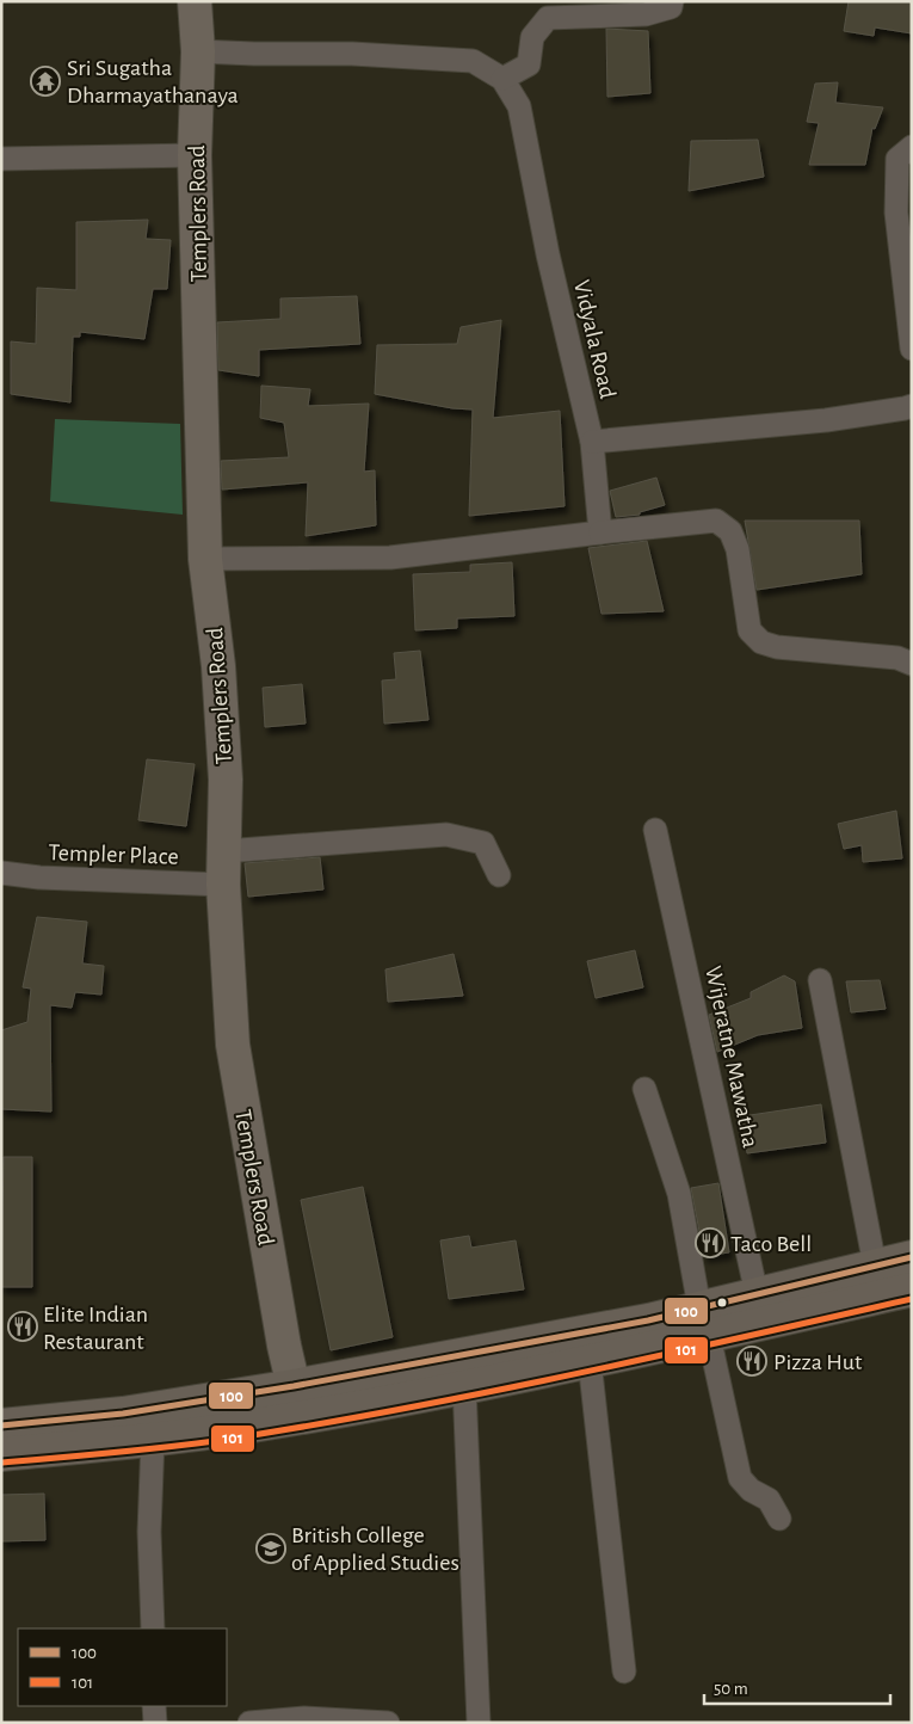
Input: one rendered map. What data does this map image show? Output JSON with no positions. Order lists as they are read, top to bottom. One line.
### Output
{"streets":{"main road":["Templers Road"],"street":["Vidyala Road","Templer Place","Wijeratne Mawatha"]},"crossings":[["Templers Road","Vidyala Road"],["Templers Road","Templer Place"]],"places":{"temple":["Sri Sugatha Dharmayathanaya"],"restaurant":["Taco Bell","Elite Indian Restaurant","Pizza Hut"],"school or university":["British College of Applied Studies"]},"lines":["transit line 100","transit line 101"],"legend":["100","101"],"scale_bar":"50 m"}
